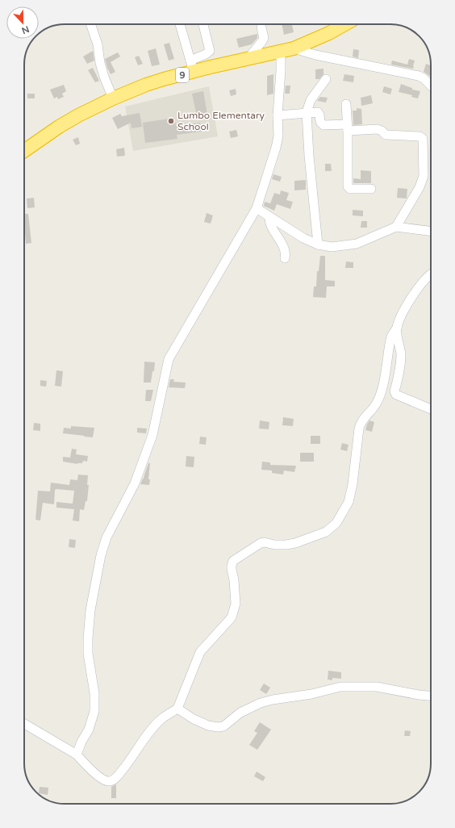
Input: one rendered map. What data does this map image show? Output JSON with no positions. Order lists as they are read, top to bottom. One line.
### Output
{"streets":{"highway":["9"]},"places":["Lumbo Elementary School"],"north":"bottom"}
